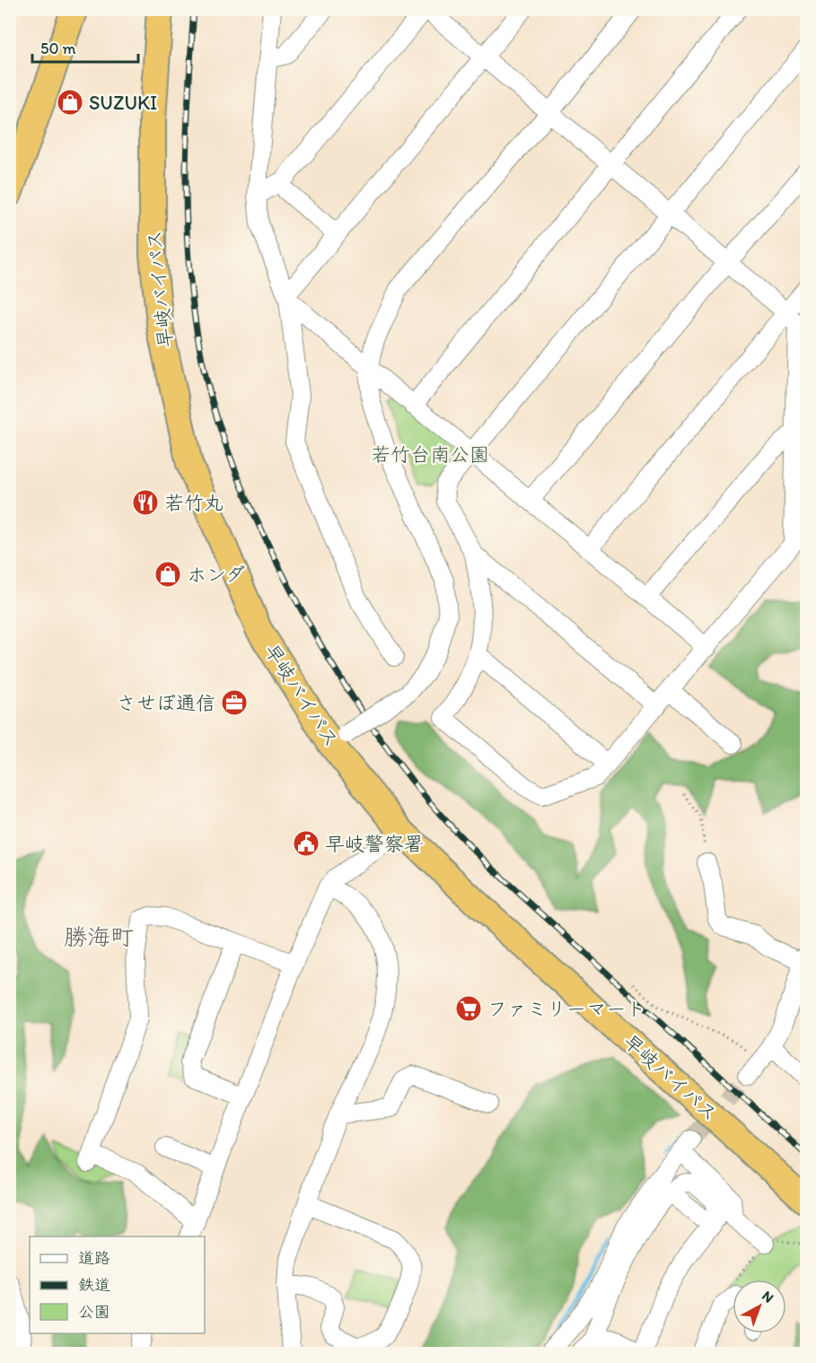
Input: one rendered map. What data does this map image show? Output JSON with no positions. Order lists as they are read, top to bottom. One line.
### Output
{"streets":{"highway":["早岐バイパス"]},"districts":["勝海町"],"parks":["若竹台南公園"],"places":{"shop":["SUZUKI","ホンダ"],"restaurant":["若竹丸"],"office":["させぼ通信"],"public building":["早岐警察署"],"supermarket":["ファミリーマート"]},"legend":["道路","鉄道","公園"],"scale_bar":"50 m","north":"top right"}
